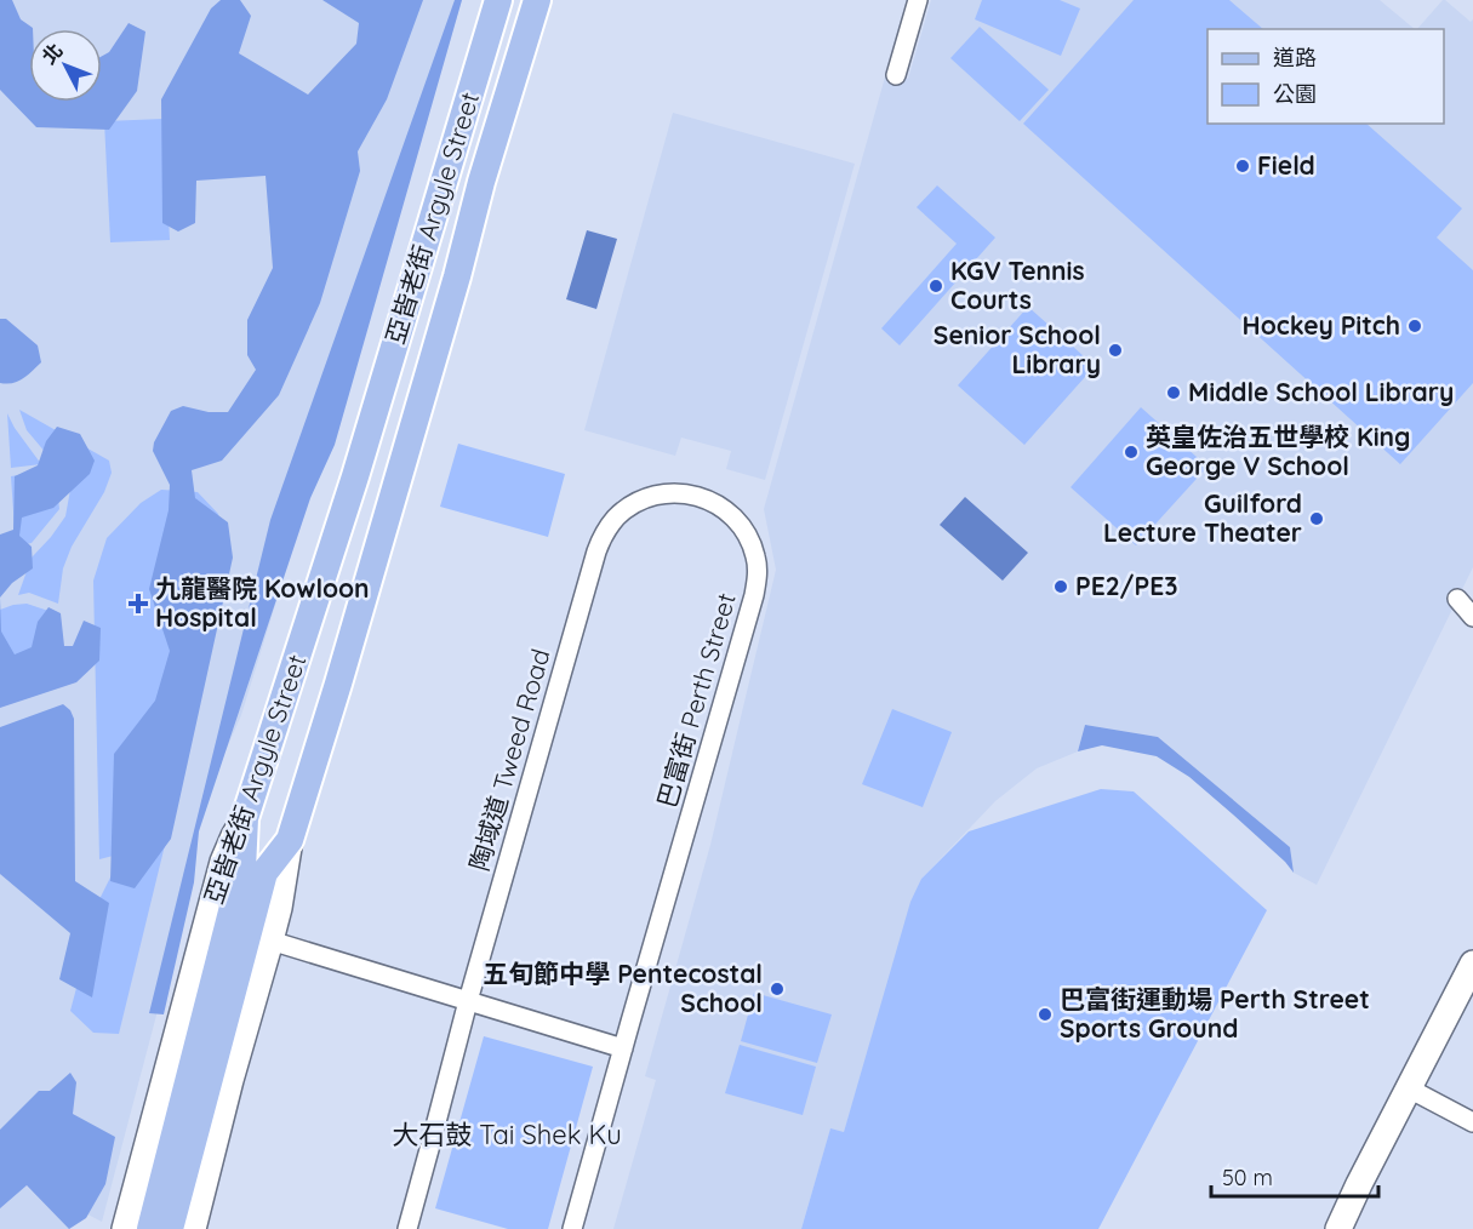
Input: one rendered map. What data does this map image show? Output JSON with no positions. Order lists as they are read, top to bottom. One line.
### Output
{"streets":{"main road":["亞皆老街 Argyle Street"],"street":["巴富街 Perth Street","陶域道 Tweed Road"]},"crossings":[["巴富街 Perth Street","陶域道 Tweed Road"]],"districts":["大石鼓 Tai Shek Ku"],"places":{"other":["Field","KGV Tennis Courts","Hockey Pitch","Senior School Library","Middle School Library","英皇佐治五世學校 King George V School","Guilford Lecture Theater","PE2/PE3","五旬節中學 Pentecostal School","巴富街運動場 Perth Street Sports Ground"],"health":["九龍醫院 Kowloon Hospital"]},"legend":["道路","公園"],"scale_bar":"50 m","north":"top left"}
